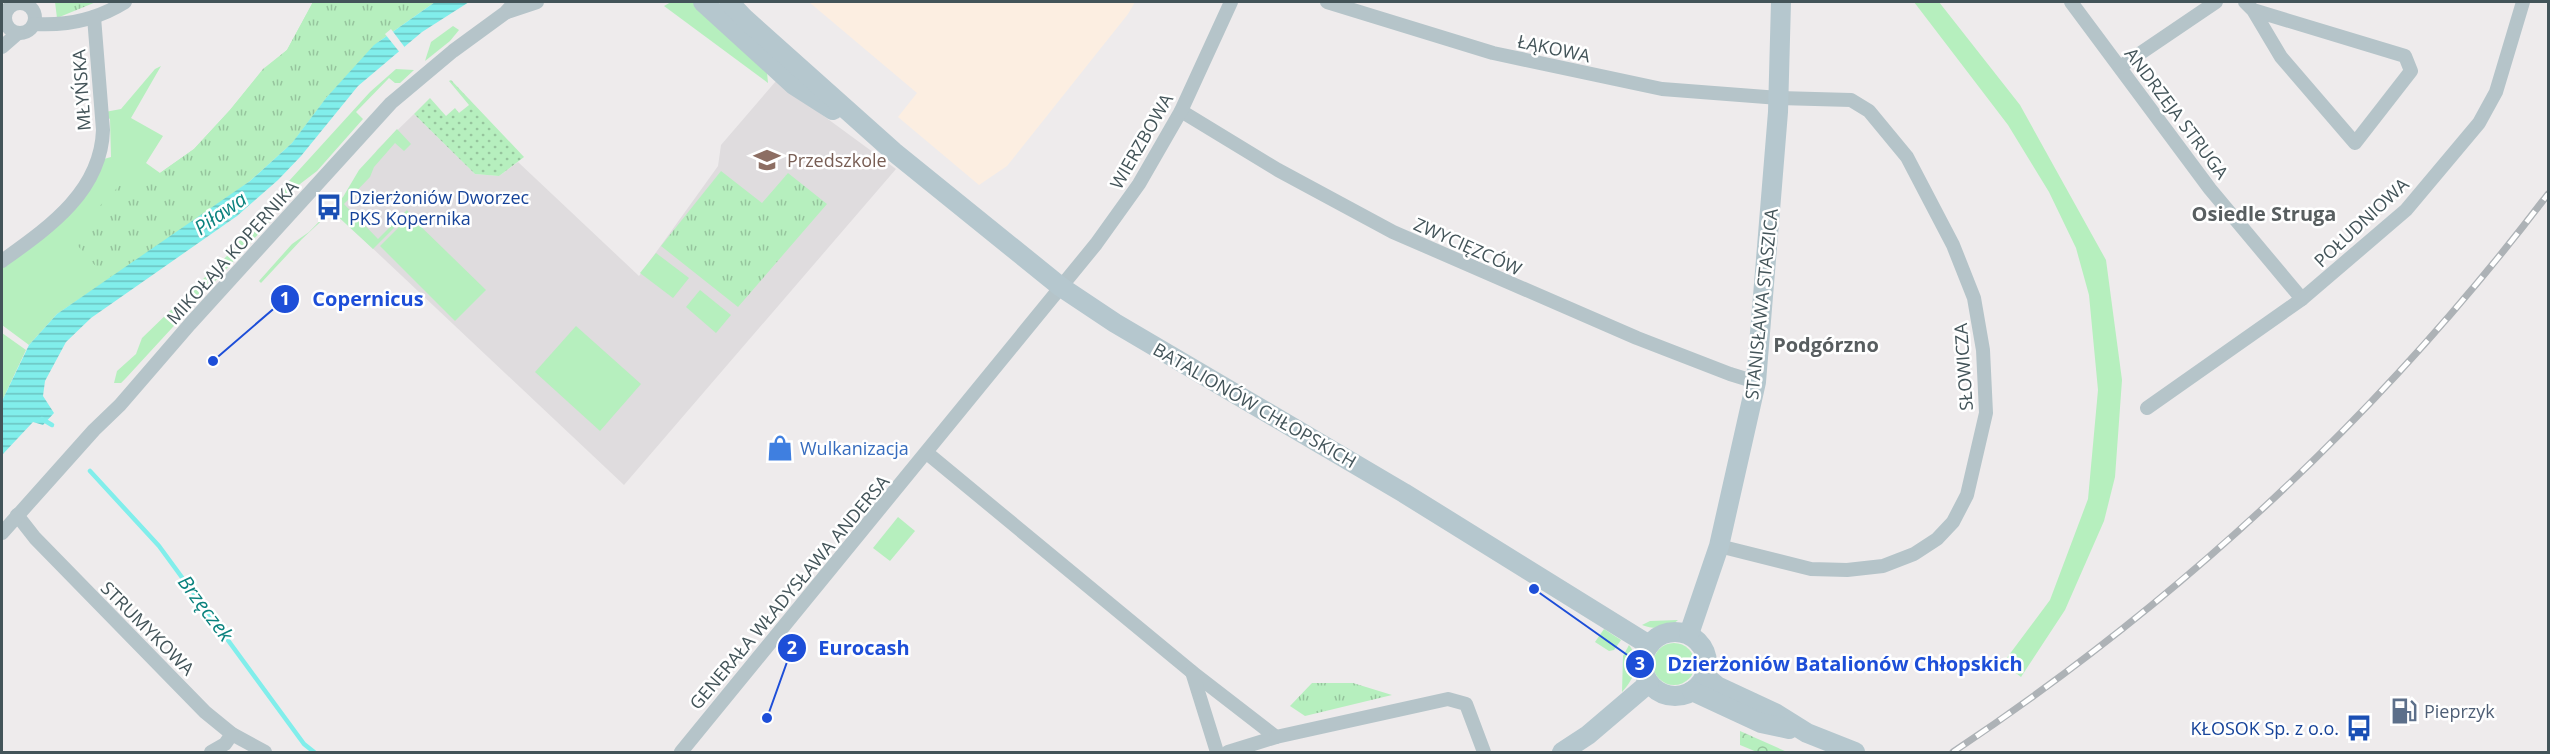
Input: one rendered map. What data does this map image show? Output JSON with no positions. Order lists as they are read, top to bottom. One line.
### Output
{"streets":{"main road":["STANISŁAWA STASZICA","BATALIONÓW CHŁOPSKICH"],"street":["ŁĄKOWA","MŁYŃSKA","ANDRZEJA STRUGA","WIERZBOWA","POŁUDNIOWA","ZWYCIĘZCÓW","MIKOŁAJA KOPERNIKA","SŁOWICZA","GENERAŁA WŁADYSŁAWA ANDERSA","STRUMYKOWA"]},"crossings":[["ŁĄKOWA","STANISŁAWA STASZICA"],["ŁĄKOWA","SŁOWICZA"],["ANDRZEJA STRUGA","POŁUDNIOWA"],["WIERZBOWA","ZWYCIĘZCÓW"],["WIERZBOWA","BATALIONÓW CHŁOPSKICH"],["WIERZBOWA","GENERAŁA WŁADYSŁAWA ANDERSA"],["ZWYCIĘZCÓW","STANISŁAWA STASZICA"],["MIKOŁAJA KOPERNIKA","STRUMYKOWA"],["STANISŁAWA STASZICA","SŁOWICZA"],["STANISŁAWA STASZICA","BATALIONÓW CHŁOPSKICH"],["BATALIONÓW CHŁOPSKICH","GENERAŁA WŁADYSŁAWA ANDERSA"]],"districts":["Osiedle Struga","Podgórzno"],"water":["Piława","Brzęczek"],"places":{"school or university":["Przedszkole"],"bus stop":["Dzierżoniów Dworzec PKS Kopernika","KŁOSOK Sp. z o.o."],"other":["Copernicus","Dzierżoniów Batalionów Chłopskich","Eurocash"],"shop":["Wulkanizacja"],"fuel station":["Pieprzyk"]}}
